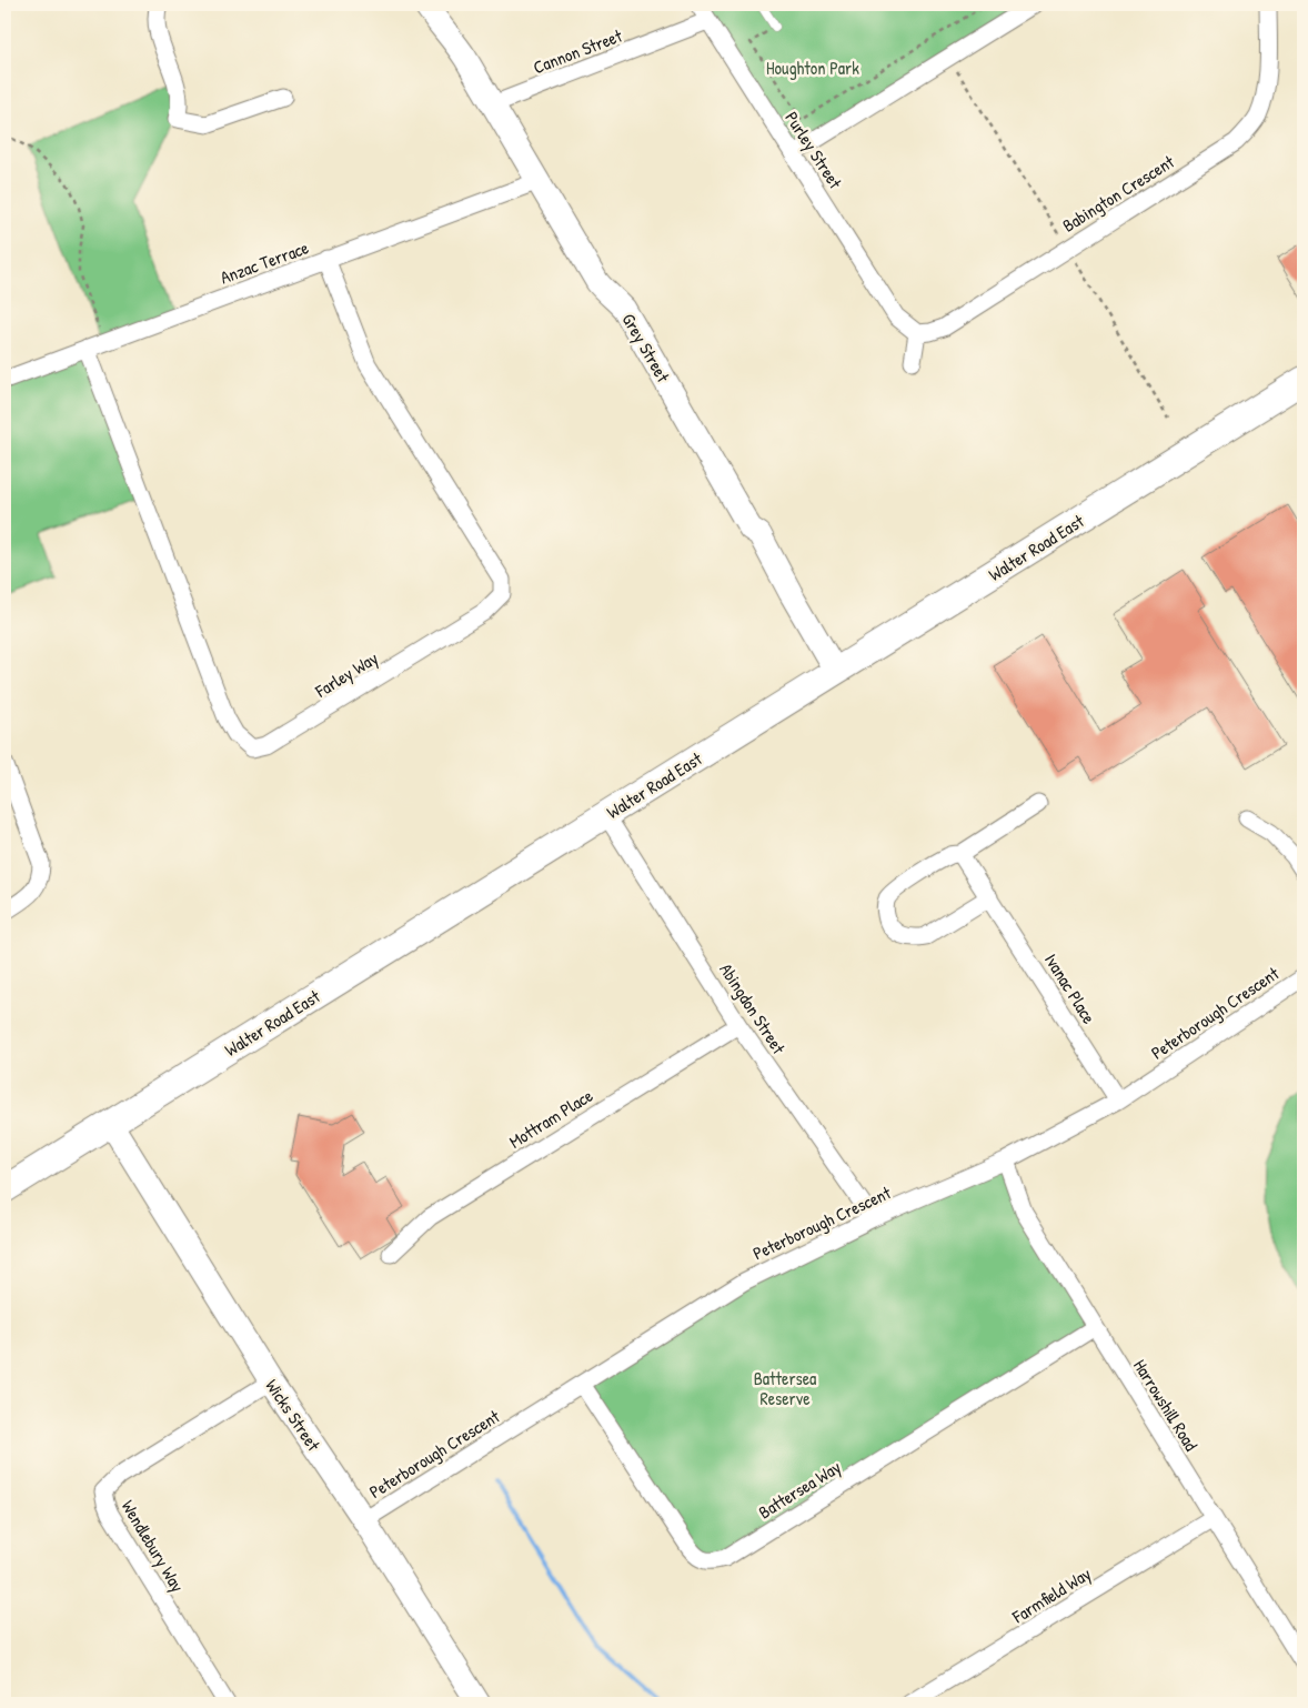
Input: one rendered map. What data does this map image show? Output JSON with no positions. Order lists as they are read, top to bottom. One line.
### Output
{"streets":{"main road":["Walter Road East"],"street":["Cannon Street","Purley Street","Babington Crescent","Anzac Terrace","Grey Street","Farley Way","Ivanac Place","Abingdon Street","Peterborough Crescent","Mottram Place","Harrowshill Road","Wicks Street","Battersea Way","Wendlebury Way","Farmfield Way"]},"crossings":[["Cannon Street","Purley Street"],["Cannon Street","Grey Street"],["Purley Street","Babington Crescent"],["Anzac Terrace","Grey Street"],["Anzac Terrace","Farley Way"],["Grey Street","Walter Road East"],["Walter Road East","Abingdon Street"],["Walter Road East","Wicks Street"],["Ivanac Place","Peterborough Crescent"],["Abingdon Street","Peterborough Crescent"],["Abingdon Street","Mottram Place"],["Peterborough Crescent","Harrowshill Road"],["Peterborough Crescent","Wicks Street"],["Peterborough Crescent","Battersea Way"],["Harrowshill Road","Battersea Way"],["Harrowshill Road","Farmfield Way"],["Wicks Street","Wendlebury Way"]],"parks":["Houghton Park","Battersea Reserve"]}
